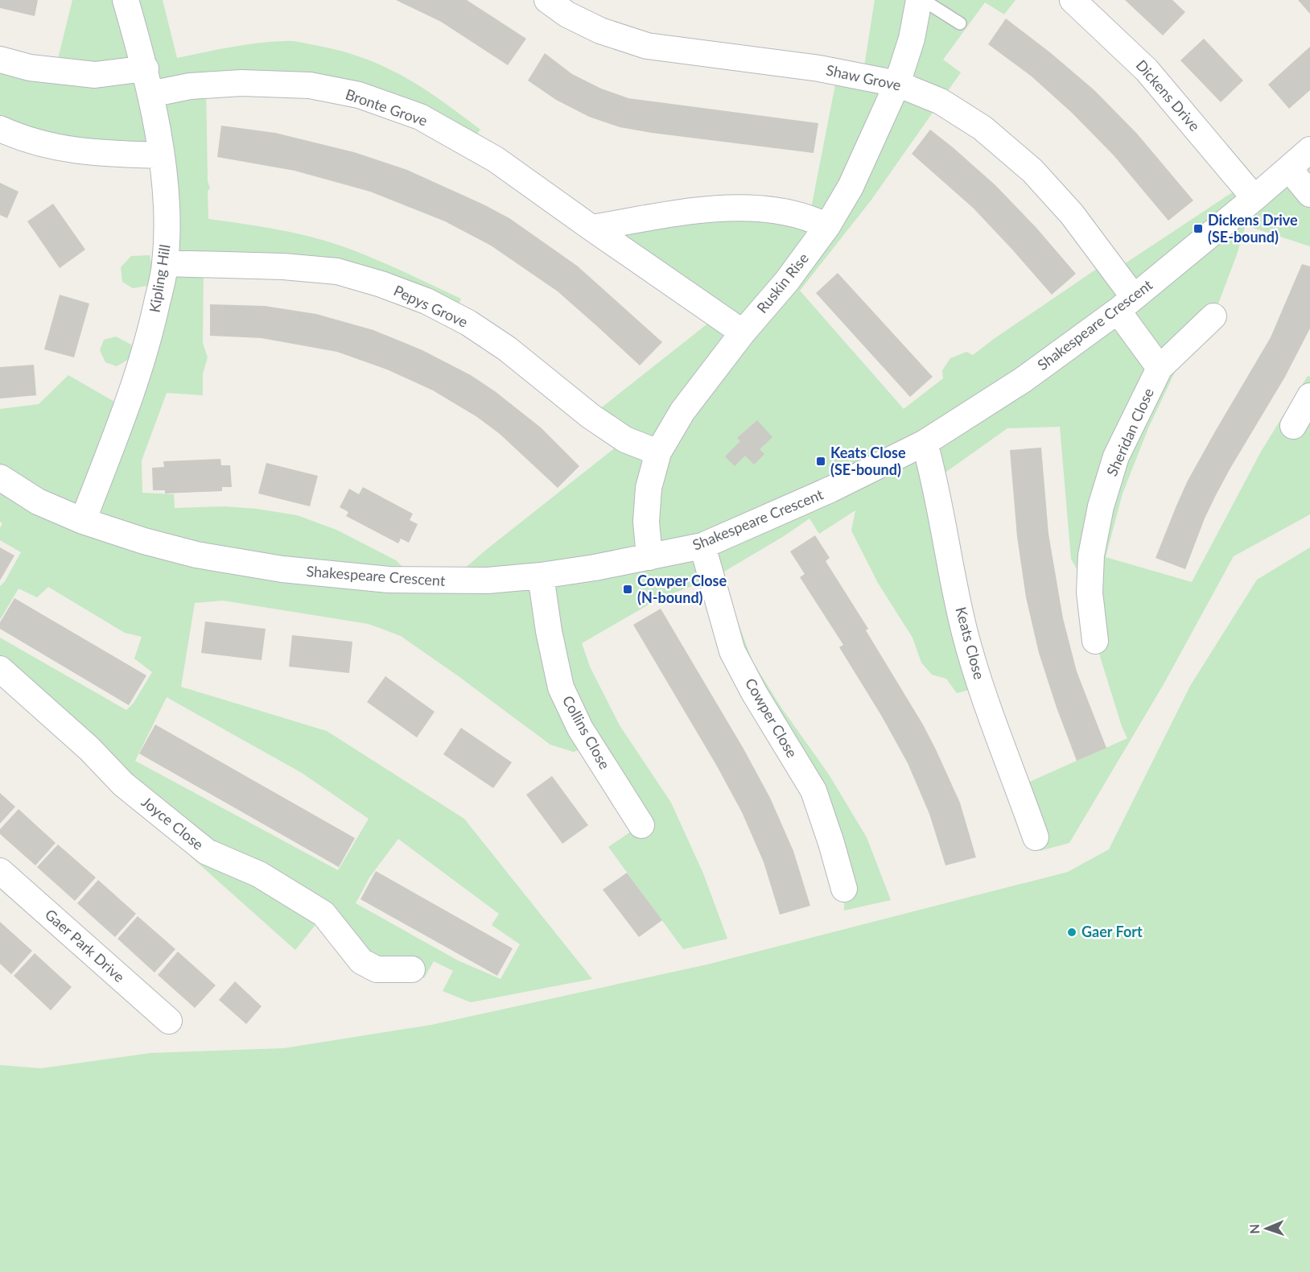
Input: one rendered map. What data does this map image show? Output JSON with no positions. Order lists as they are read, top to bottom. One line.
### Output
{"streets":{"street":["Shaw Grove","Dickens Drive","Bronte Grove","Kipling Hill","Ruskin Rise","Pepys Grove","Shakespeare Crescent","Sheridan Close","Keats Close","Cowper Close","Collins Close","Joyce Close","Gaer Park Drive"]},"crossings":[["Shaw Grove","Ruskin Rise"],["Shaw Grove","Shakespeare Crescent"],["Dickens Drive","Shakespeare Crescent"],["Bronte Grove","Kipling Hill"],["Bronte Grove","Ruskin Rise"],["Kipling Hill","Pepys Grove"],["Kipling Hill","Shakespeare Crescent"],["Ruskin Rise","Pepys Grove"],["Ruskin Rise","Shakespeare Crescent"],["Shakespeare Crescent","Keats Close"],["Shakespeare Crescent","Cowper Close"],["Shakespeare Crescent","Collins Close"]],"places":{"transit":["Dickens Drive (SE-bound)","Keats Close (SE-bound)","Cowper Close (N-bound)"],"other":["Gaer Fort"]},"north":"left"}
